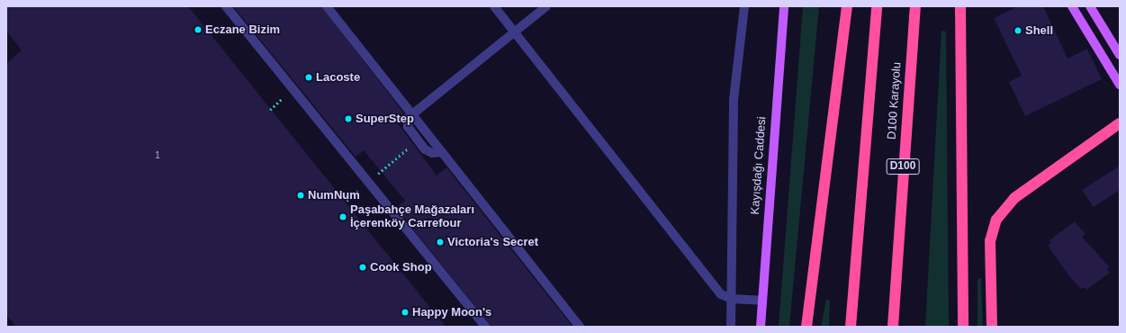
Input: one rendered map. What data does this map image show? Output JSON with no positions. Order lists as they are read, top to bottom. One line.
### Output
{"streets":{"highway":["D100 Karayolu","D100"],"main road":["Kayışdağı Caddesi"]},"places":["Eczane Bizim","Shell","Lacoste","SuperStep","NumNum","Paşabahçe Mağazaları İçerenköy Carrefour","Victoria's Secret","Cook Shop","Happy Moon's"],"house_numbers":["1"]}
